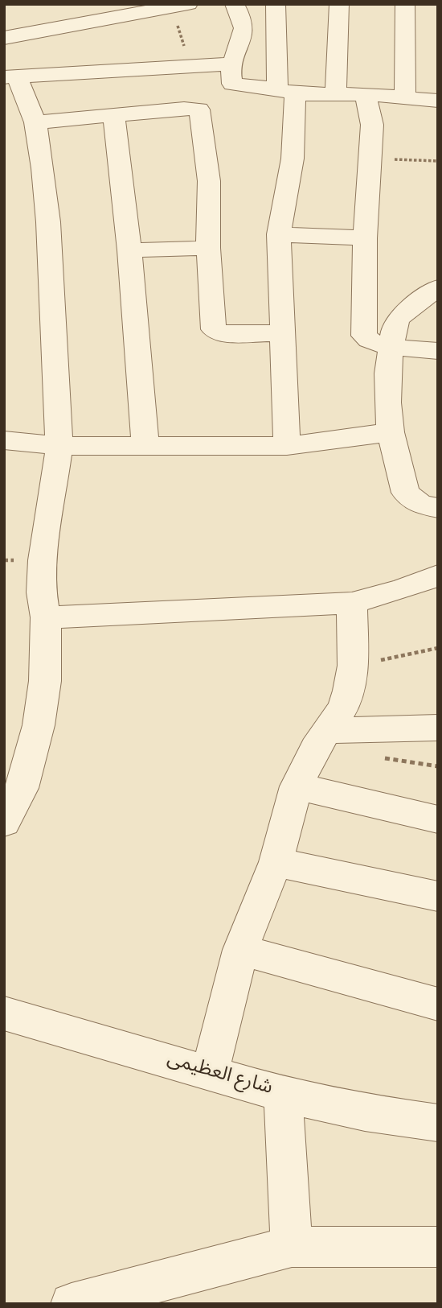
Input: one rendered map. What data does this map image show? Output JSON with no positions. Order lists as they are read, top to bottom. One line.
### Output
{"streets":{"street":["شارع العظيمى"]}}
